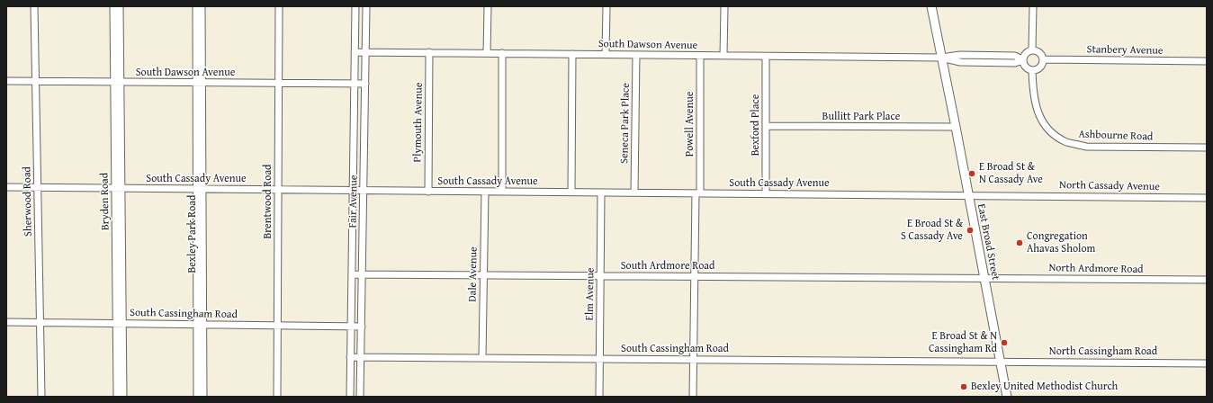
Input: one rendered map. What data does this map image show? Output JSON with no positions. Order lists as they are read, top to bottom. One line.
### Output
{"streets":{"main road":["East Broad Street"],"street":["South Dawson Avenue","Stanbery Avenue","Bullitt Park Place","Plymouth Avenue","Seneca Park Place","Powell Avenue","Bexford Place","Ashbourne Road","South Cassady Avenue","North Cassady Avenue","Sherwood Road","Bryden Road","Brentwood Road","Fair Avenue","Bexley Park Road","South Ardmore Road","North Ardmore Road","Dale Avenue","Elm Avenue","South Cassingham Road","North Cassingham Road"]},"crossings":[["South Dawson Avenue","Plymouth Avenue"],["South Dawson Avenue","Seneca Park Place"],["South Dawson Avenue","Powell Avenue"],["South Dawson Avenue","Bexford Place"],["South Dawson Avenue","Sherwood Road"],["South Dawson Avenue","Bryden Road"],["South Dawson Avenue","Brentwood Road"],["South Dawson Avenue","Fair Avenue"],["South Dawson Avenue","Bexley Park Road"],["South Dawson Avenue","East Broad Street"],["Stanbery Avenue","Ashbourne Road"],["Bullitt Park Place","Bexford Place"],["Bullitt Park Place","East Broad Street"],["Plymouth Avenue","South Cassady Avenue"],["Seneca Park Place","South Cassady Avenue"],["Powell Avenue","South Cassady Avenue"],["Powell Avenue","South Ardmore Road"],["Powell Avenue","South Cassingham Road"],["Bexford Place","South Cassady Avenue"],["South Cassady Avenue","North Cassady Avenue"],["South Cassady Avenue","Sherwood Road"],["South Cassady Avenue","Bryden Road"],["South Cassady Avenue","Brentwood Road"],["South Cassady Avenue","Fair Avenue"],["South Cassady Avenue","Bexley Park Road"],["South Cassady Avenue","East Broad Street"],["South Cassady Avenue","Dale Avenue"],["South Cassady Avenue","Elm Avenue"],["North Cassady Avenue","East Broad Street"],["Sherwood Road","South Cassingham Road"],["Bryden Road","South Cassingham Road"],["Brentwood Road","South Cassingham Road"],["Fair Avenue","South Ardmore Road"],["Fair Avenue","South Cassingham Road"],["Bexley Park Road","South Cassingham Road"],["East Broad Street","South Ardmore Road"],["East Broad Street","North Ardmore Road"],["East Broad Street","South Cassingham Road"],["East Broad Street","North Cassingham Road"],["South Ardmore Road","North Ardmore Road"],["South Ardmore Road","Dale Avenue"],["South Ardmore Road","Elm Avenue"],["Dale Avenue","South Cassingham Road"],["Elm Avenue","South Cassingham Road"],["South Cassingham Road","North Cassingham Road"]],"places":["E Broad St & N Cassady Ave","E Broad St & S Cassady Ave","Congregation Ahavas Sholom","E Broad St & N Cassingham Rd","Bexley United Methodist Church"]}
